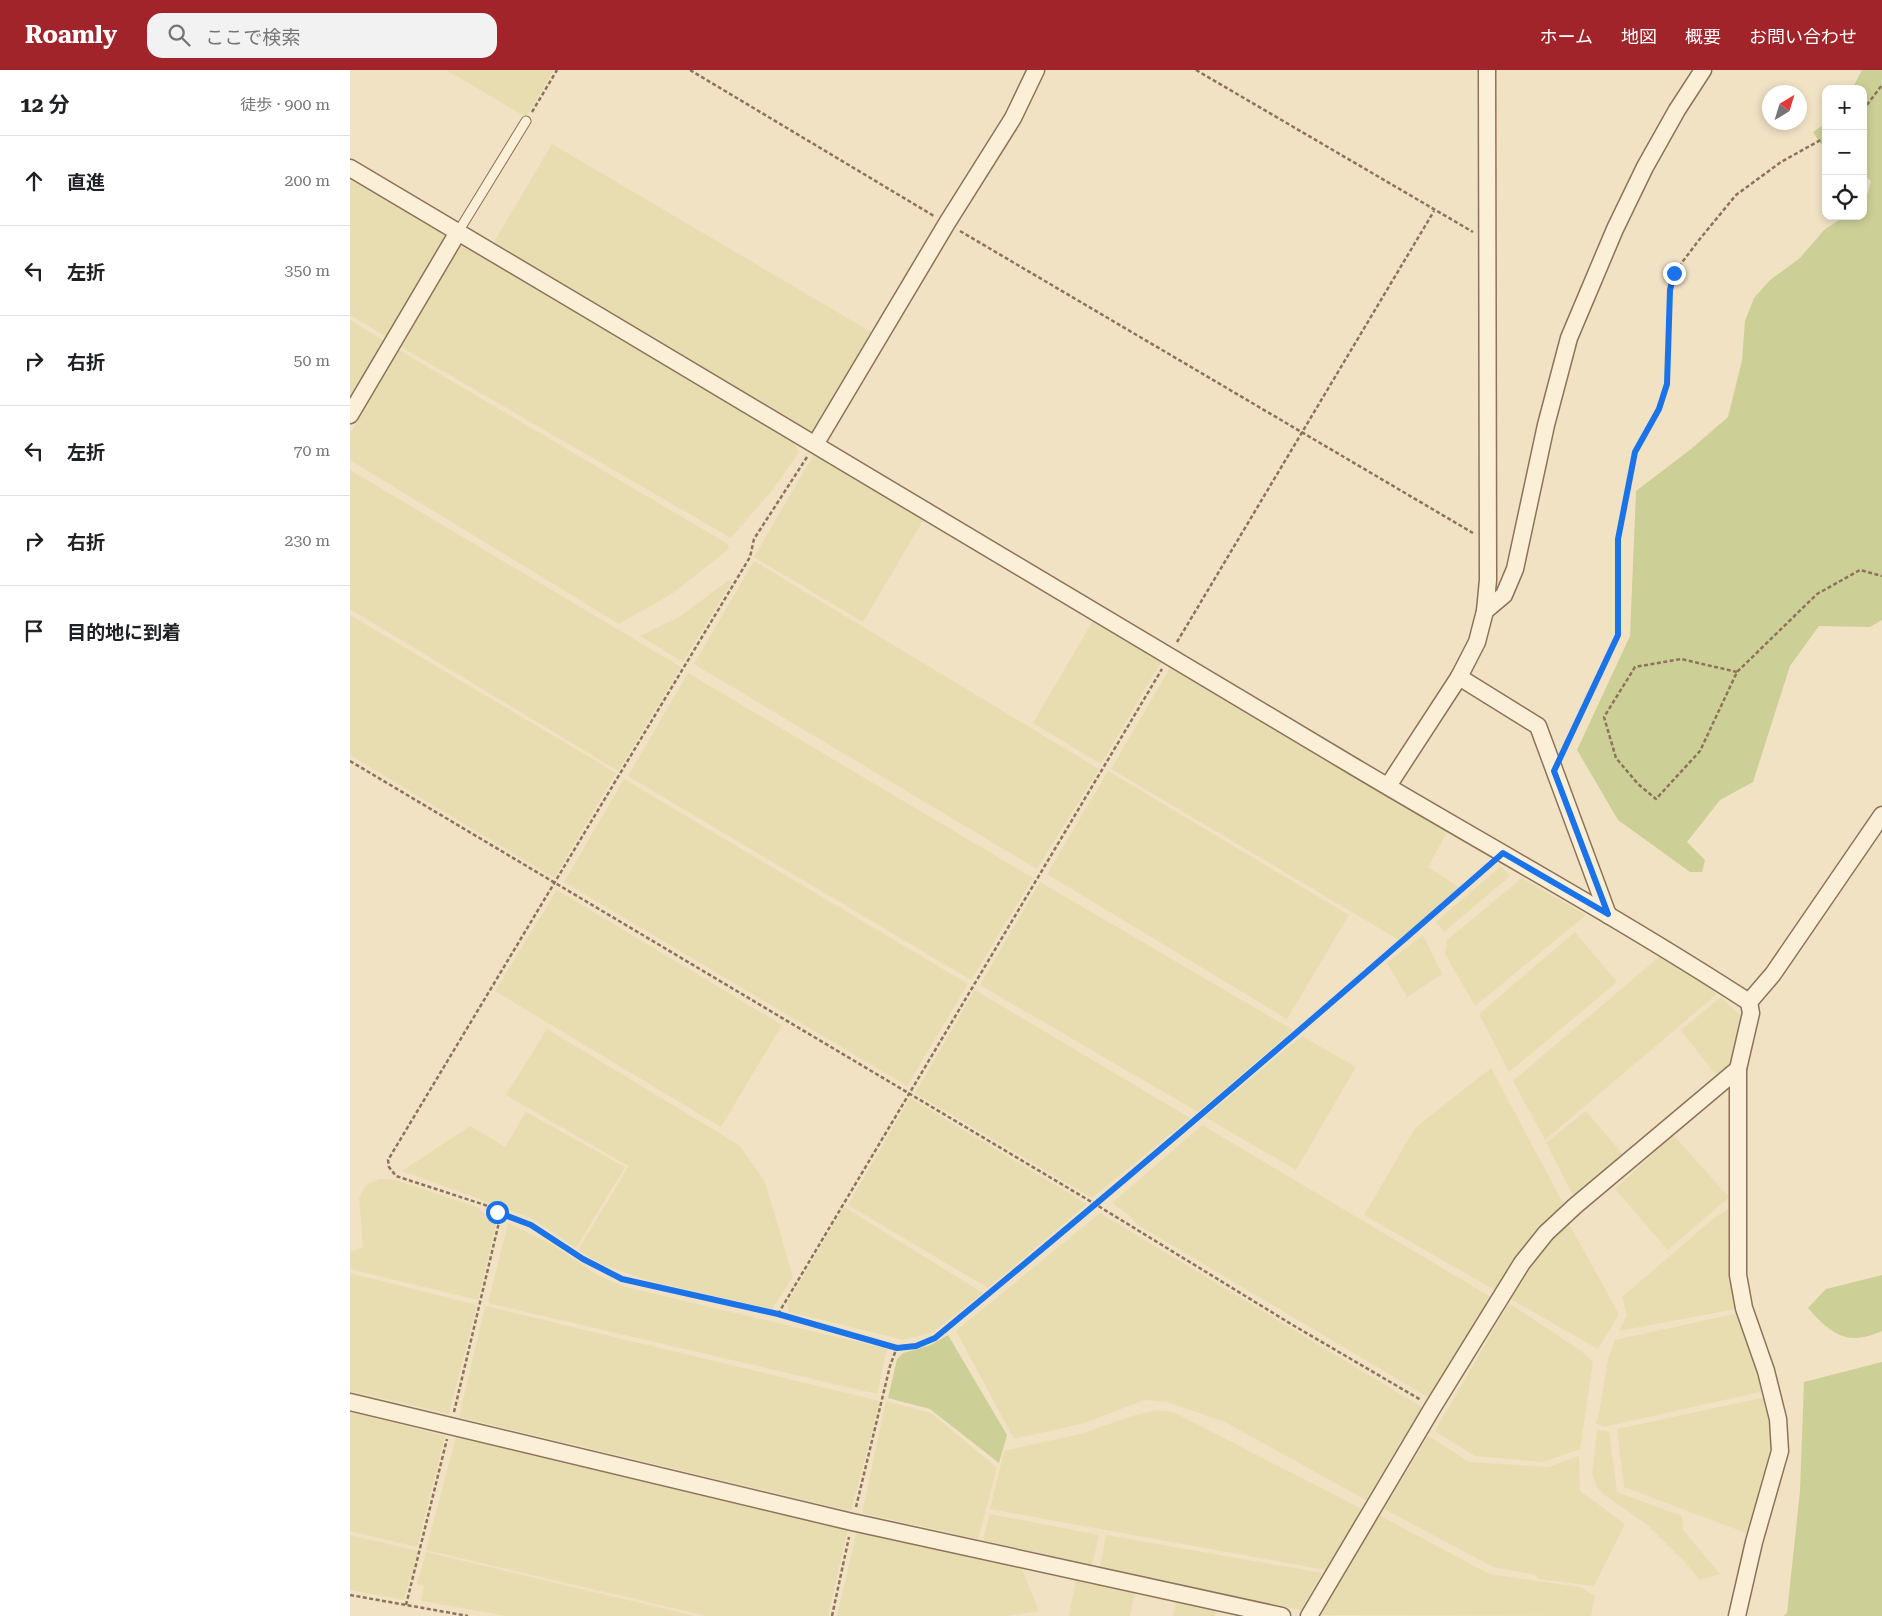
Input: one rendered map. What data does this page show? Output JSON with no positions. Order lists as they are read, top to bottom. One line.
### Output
{"north":"top right","page":{"header":"Roamly","search":"ここで検索","nav":["ホーム","地図","概要","お問い合わせ"],"heading":["12 分","徒歩 · 900 m"],"map_buttons":["+","−"],"list":[["直進","200 m"],["左折","350 m"],["右折","50 m"],["左折","70 m"],["右折","230 m"],"目的地に到着"]}}
